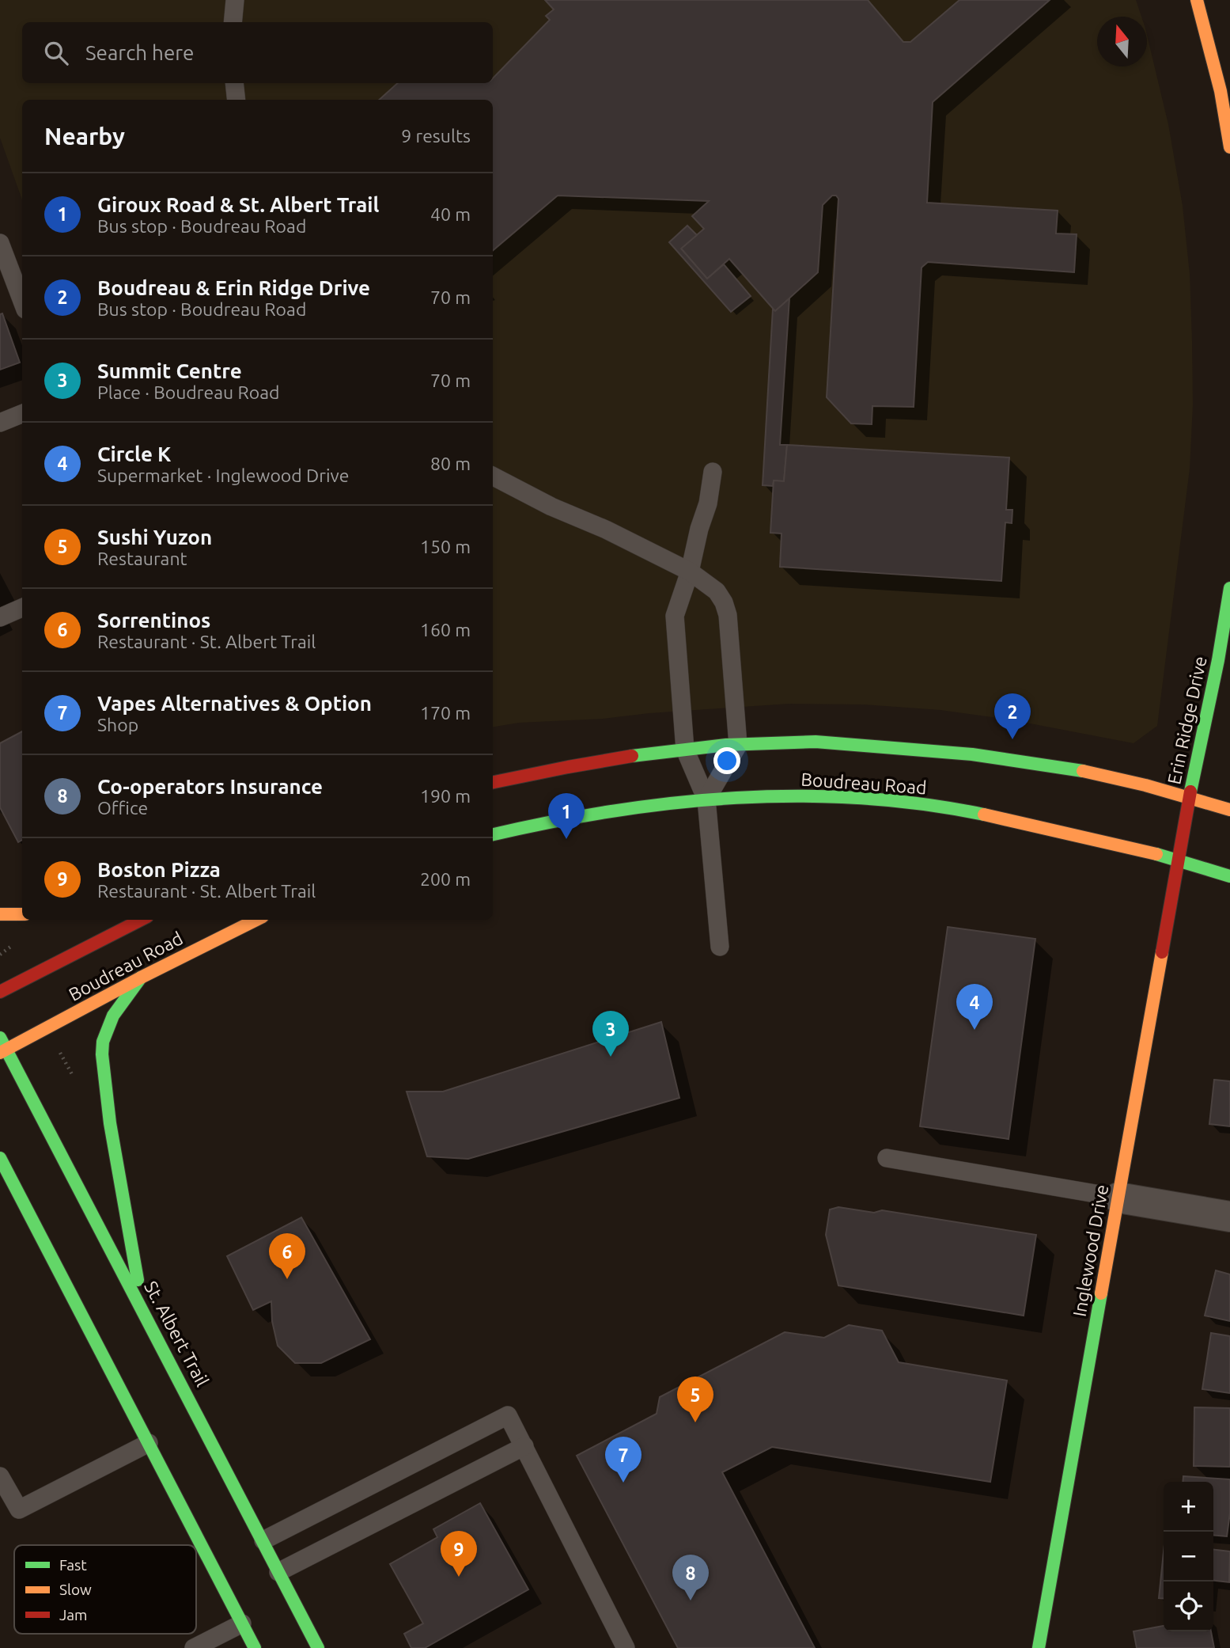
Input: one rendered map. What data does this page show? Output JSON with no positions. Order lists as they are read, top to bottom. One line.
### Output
{"streets":{"main road":["Erin Ridge Drive","Boudreau Road","Inglewood Drive","St. Albert Trail"]},"crossings":[["Erin Ridge Drive","Boudreau Road"],["Erin Ridge Drive","Inglewood Drive"],["Boudreau Road","Inglewood Drive"],["Boudreau Road","St. Albert Trail"]],"legend":["Fast","Slow","Jam"],"north":"top","page":{"search":"Search here","heading":["Nearby","9 results"],"list":[{"mark":"1","name":"Giroux Road & St. Albert Trail","note":"Bus stop · Boudreau Road","value":"40 m"},{"mark":"2","name":"Boudreau & Erin Ridge Drive","note":"Bus stop · Boudreau Road","value":"70 m"},{"mark":"3","name":"Summit Centre","note":"Place · Boudreau Road","value":"70 m"},{"mark":"4","name":"Circle K","note":"Supermarket · Inglewood Drive","value":"80 m"},{"mark":"5","name":"Sushi Yuzon","note":"Restaurant","value":"150 m"},{"mark":"6","name":"Sorrentinos","note":"Restaurant · St. Albert Trail","value":"160 m"},{"mark":"7","name":"Vapes Alternatives & Option","note":"Shop","value":"170 m"},{"mark":"8","name":"Co-operators Insurance","note":"Office","value":"190 m"},{"mark":"9","name":"Boston Pizza","note":"Restaurant · St. Albert Trail","value":"200 m"}],"pins":["2","1","4","3","6","5","7","9","8"],"map_buttons":["+","−"]}}
